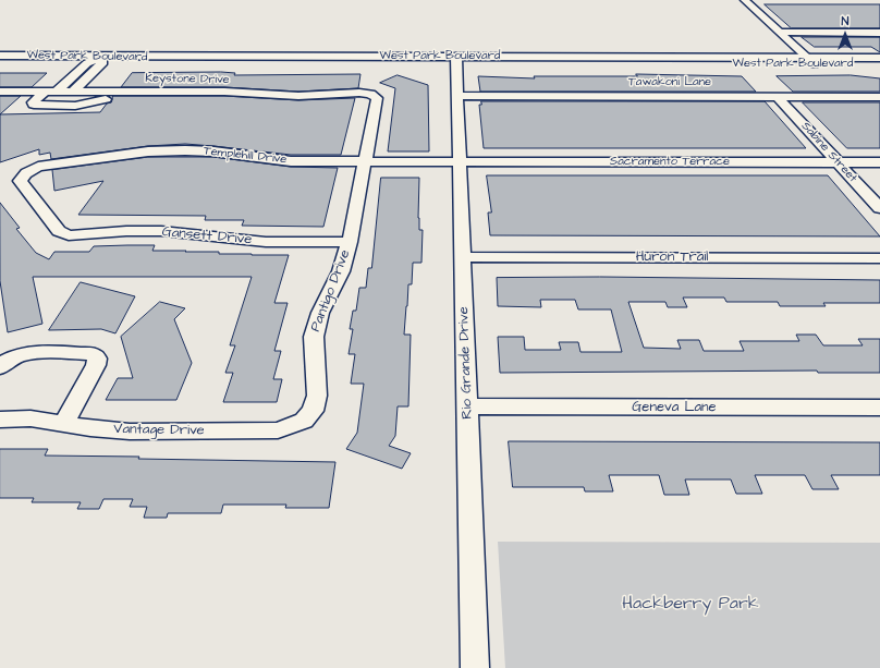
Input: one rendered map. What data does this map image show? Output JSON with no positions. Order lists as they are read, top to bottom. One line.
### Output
{"streets":{"main road":["West Park Boulevard"],"street":["Keystone Drive","Tawakoni Lane","Sabine Street","Templehill Drive","Sacramento Terrace","Gansett Drive","Huron Trail","Pantigo Drive","Rio Grande Drive","Geneva Lane","Vantage Drive"]},"crossings":[["West Park Boulevard","Rio Grande Drive"],["Keystone Drive","Pantigo Drive"],["Tawakoni Lane","Sabine Street"],["Tawakoni Lane","Rio Grande Drive"],["Sabine Street","Sacramento Terrace"],["Templehill Drive","Sacramento Terrace"],["Templehill Drive","Gansett Drive"],["Templehill Drive","Pantigo Drive"],["Templehill Drive","Rio Grande Drive"],["Sacramento Terrace","Rio Grande Drive"],["Gansett Drive","Pantigo Drive"],["Huron Trail","Rio Grande Drive"],["Pantigo Drive","Vantage Drive"],["Rio Grande Drive","Geneva Lane"]],"parks":["Hackberry Park"],"north":"top"}
